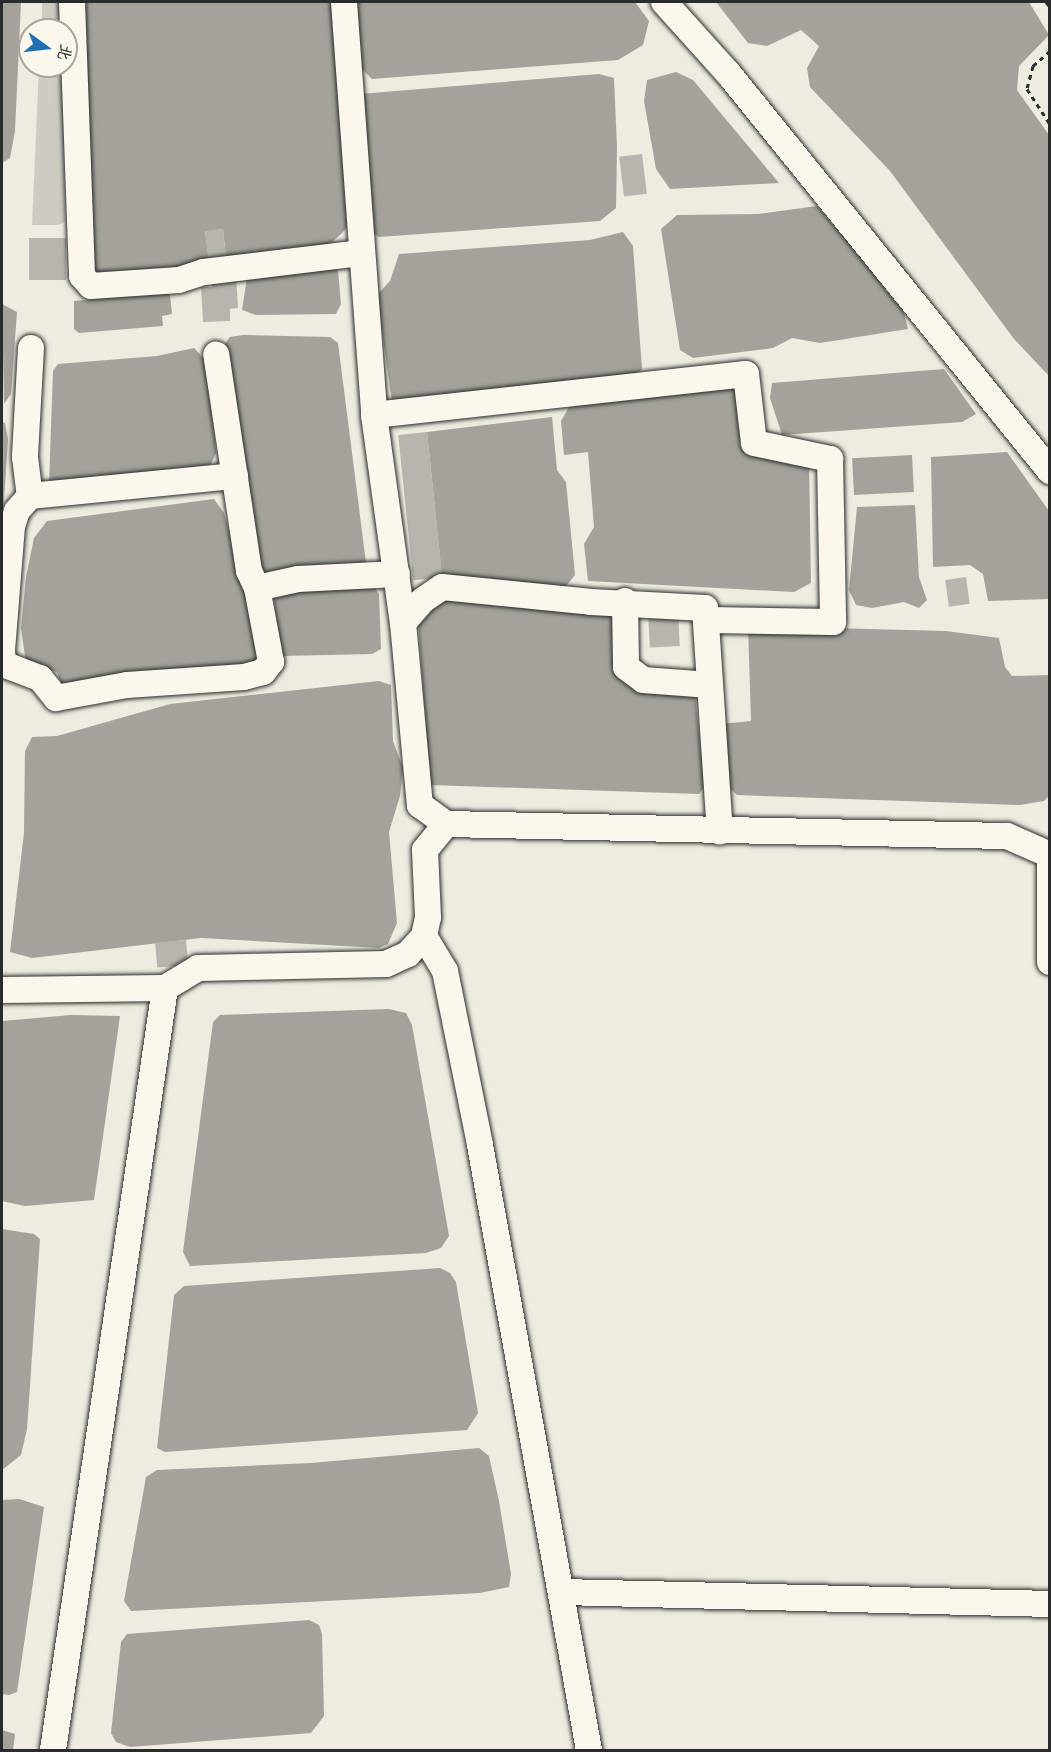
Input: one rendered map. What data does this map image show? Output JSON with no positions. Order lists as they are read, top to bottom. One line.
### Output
{"north":"right"}
